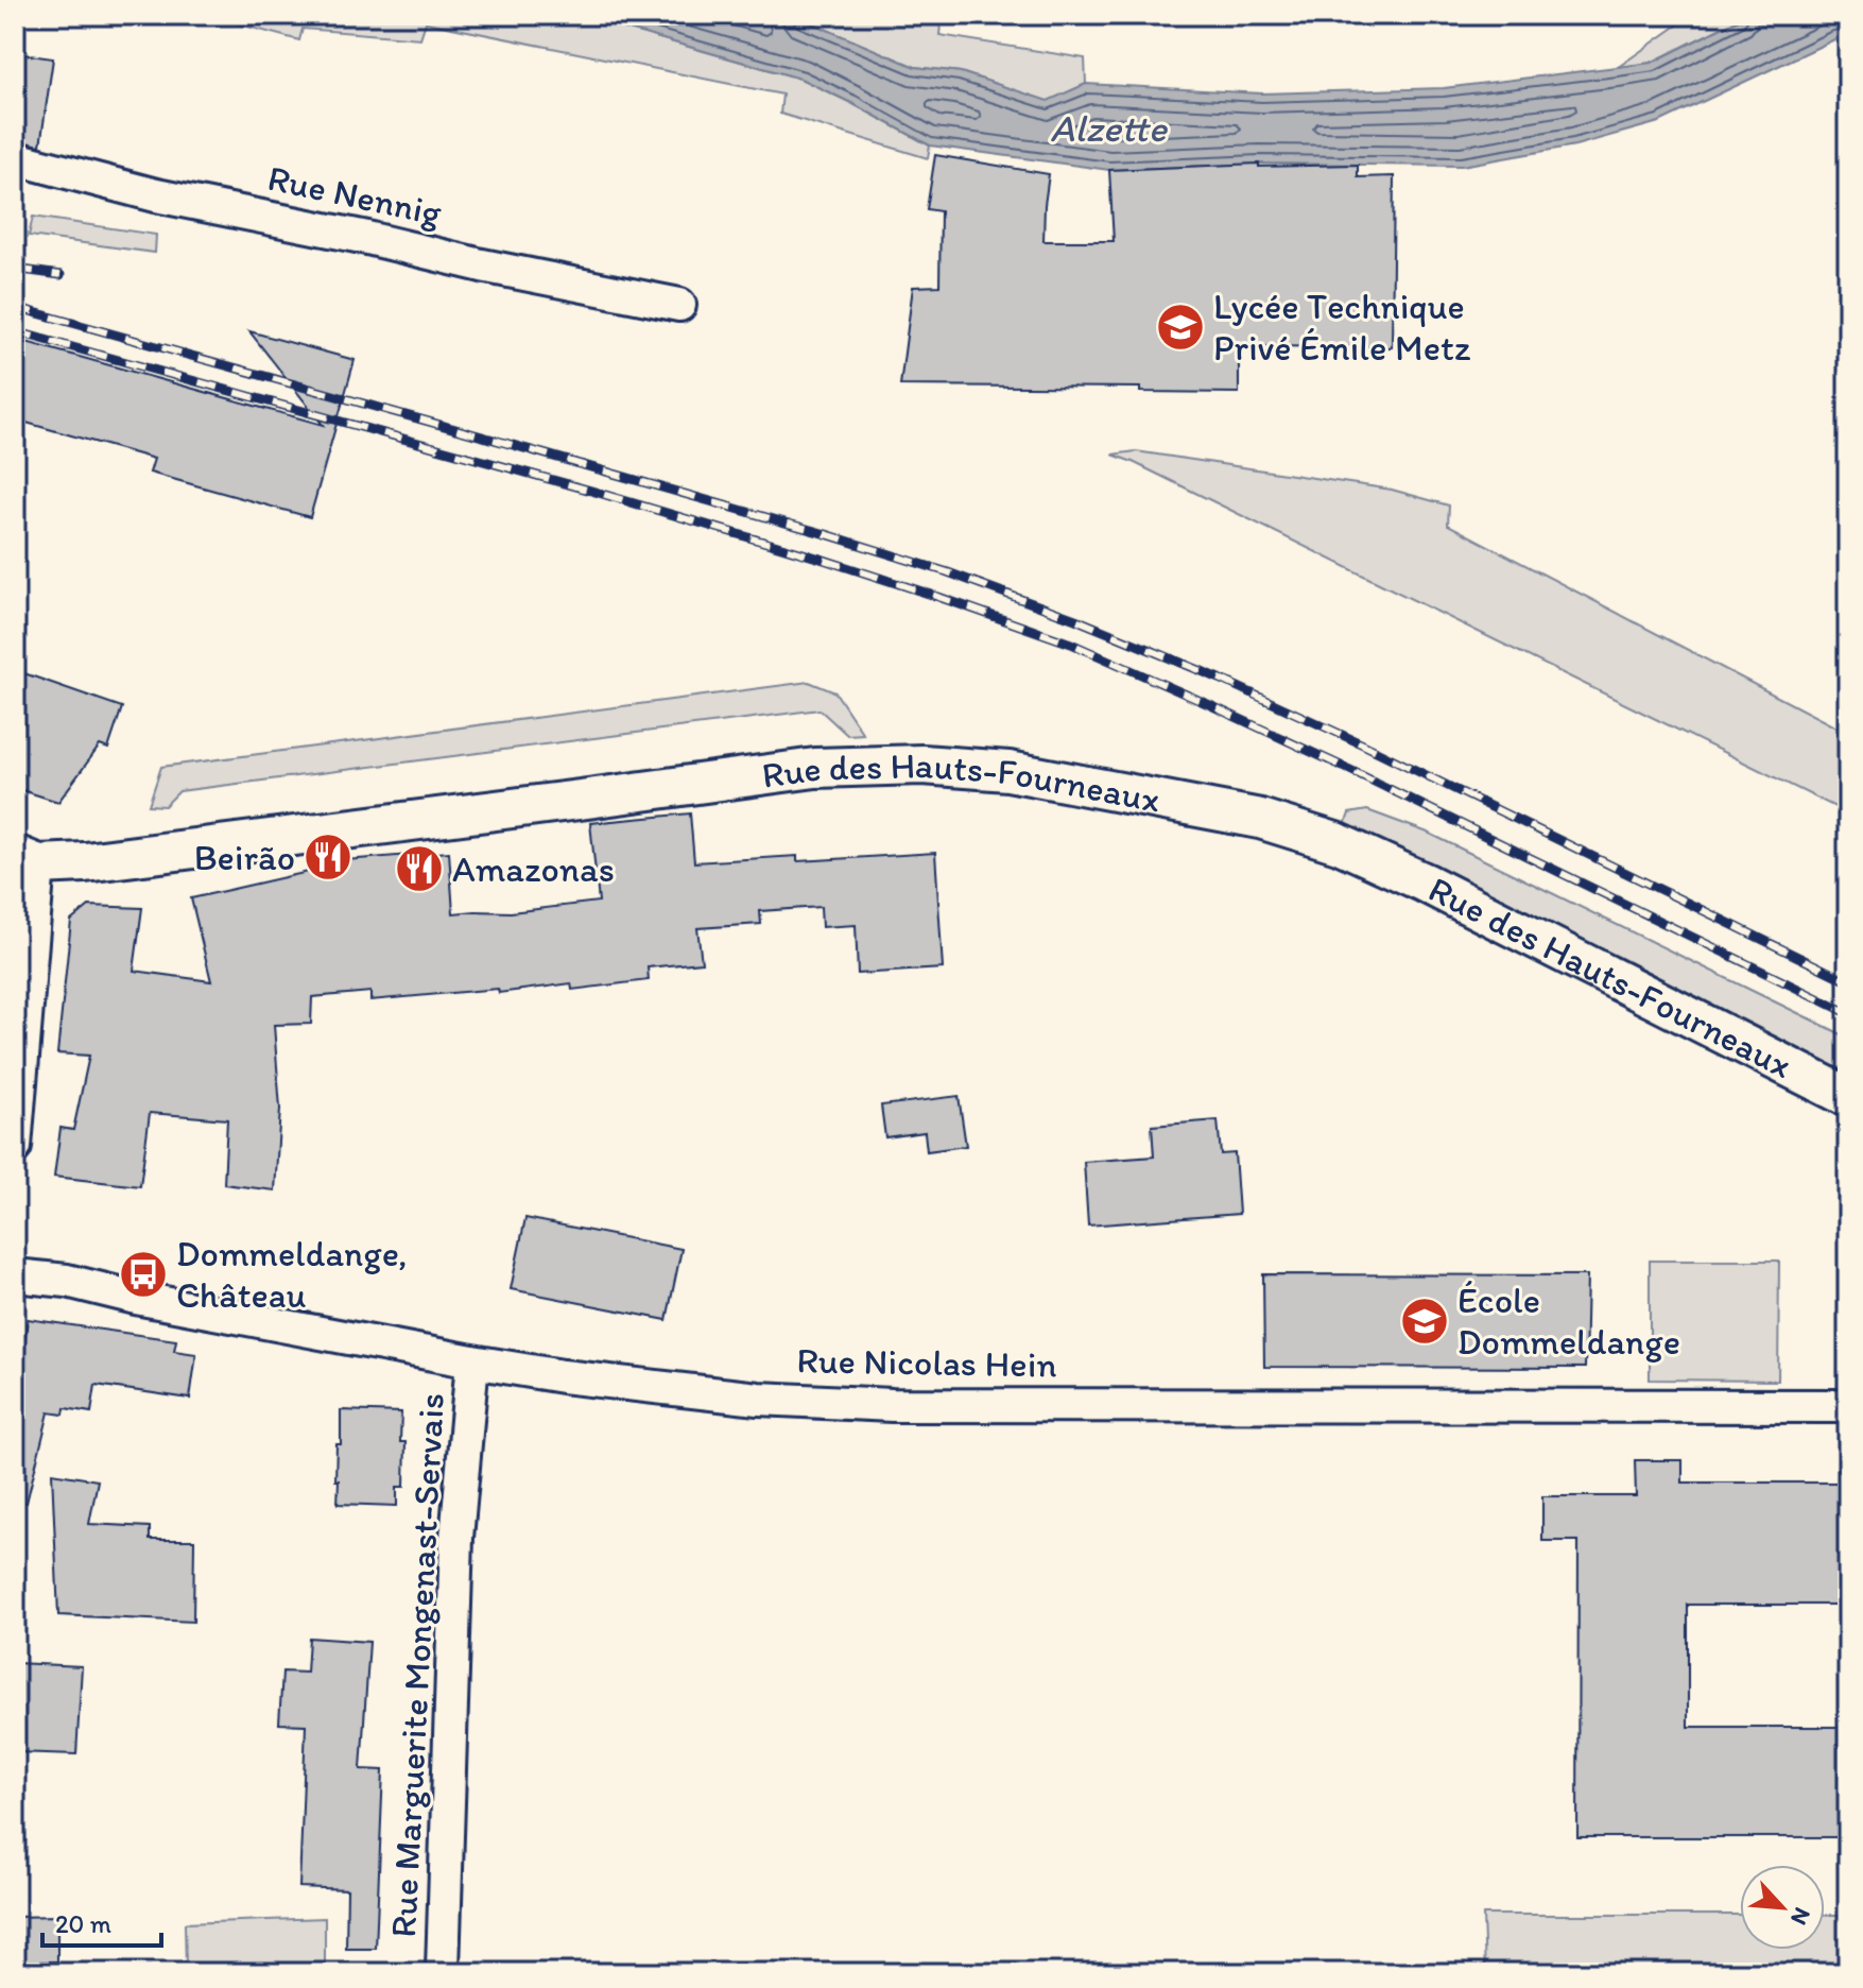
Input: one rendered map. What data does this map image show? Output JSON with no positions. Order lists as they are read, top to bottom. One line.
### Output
{"streets":{"street":["Rue Nennig","Rue des Hauts-Fourneaux","Rue Nicolas Hein","Rue Marguerite Mongenast-Servais"]},"crossings":[["Rue Nicolas Hein","Rue Marguerite Mongenast-Servais"]],"water":["Alzette"],"places":{"school or university":["Lycée Technique Privé Émile Metz","École Dommeldange"],"restaurant":["Beirão","Amazonas"],"bus stop":["Dommeldange, Château"]},"scale_bar":"20 m","north":"bottom right"}
